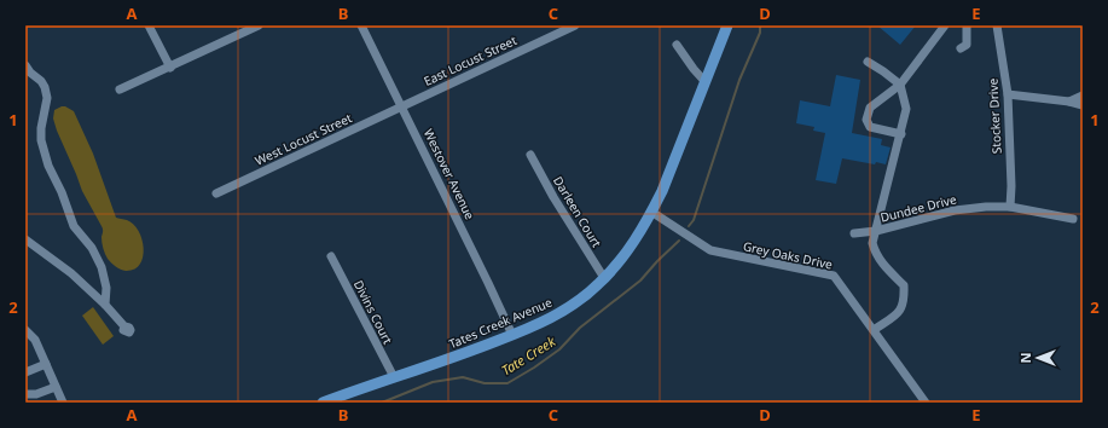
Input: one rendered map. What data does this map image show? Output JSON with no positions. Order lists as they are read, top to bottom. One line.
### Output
{"streets":{"main road":["Tates Creek Avenue"],"street":["East Locust Street","Stocker Drive","West Locust Street","Westover Avenue","Dundee Drive","Darleen Court","Grey Oaks Drive","Divins Court"]},"crossings":[["East Locust Street","West Locust Street"],["East Locust Street","Westover Avenue"],["Stocker Drive","Dundee Drive"],["West Locust Street","Westover Avenue"],["Westover Avenue","Tates Creek Avenue"],["Darleen Court","Tates Creek Avenue"],["Grey Oaks Drive","Tates Creek Avenue"],["Divins Court","Tates Creek Avenue"]],"water":["Tate Creek"],"north":"left","grid":{"columns":["A","B","C","D","E"],"rows":["1","2"]}}
